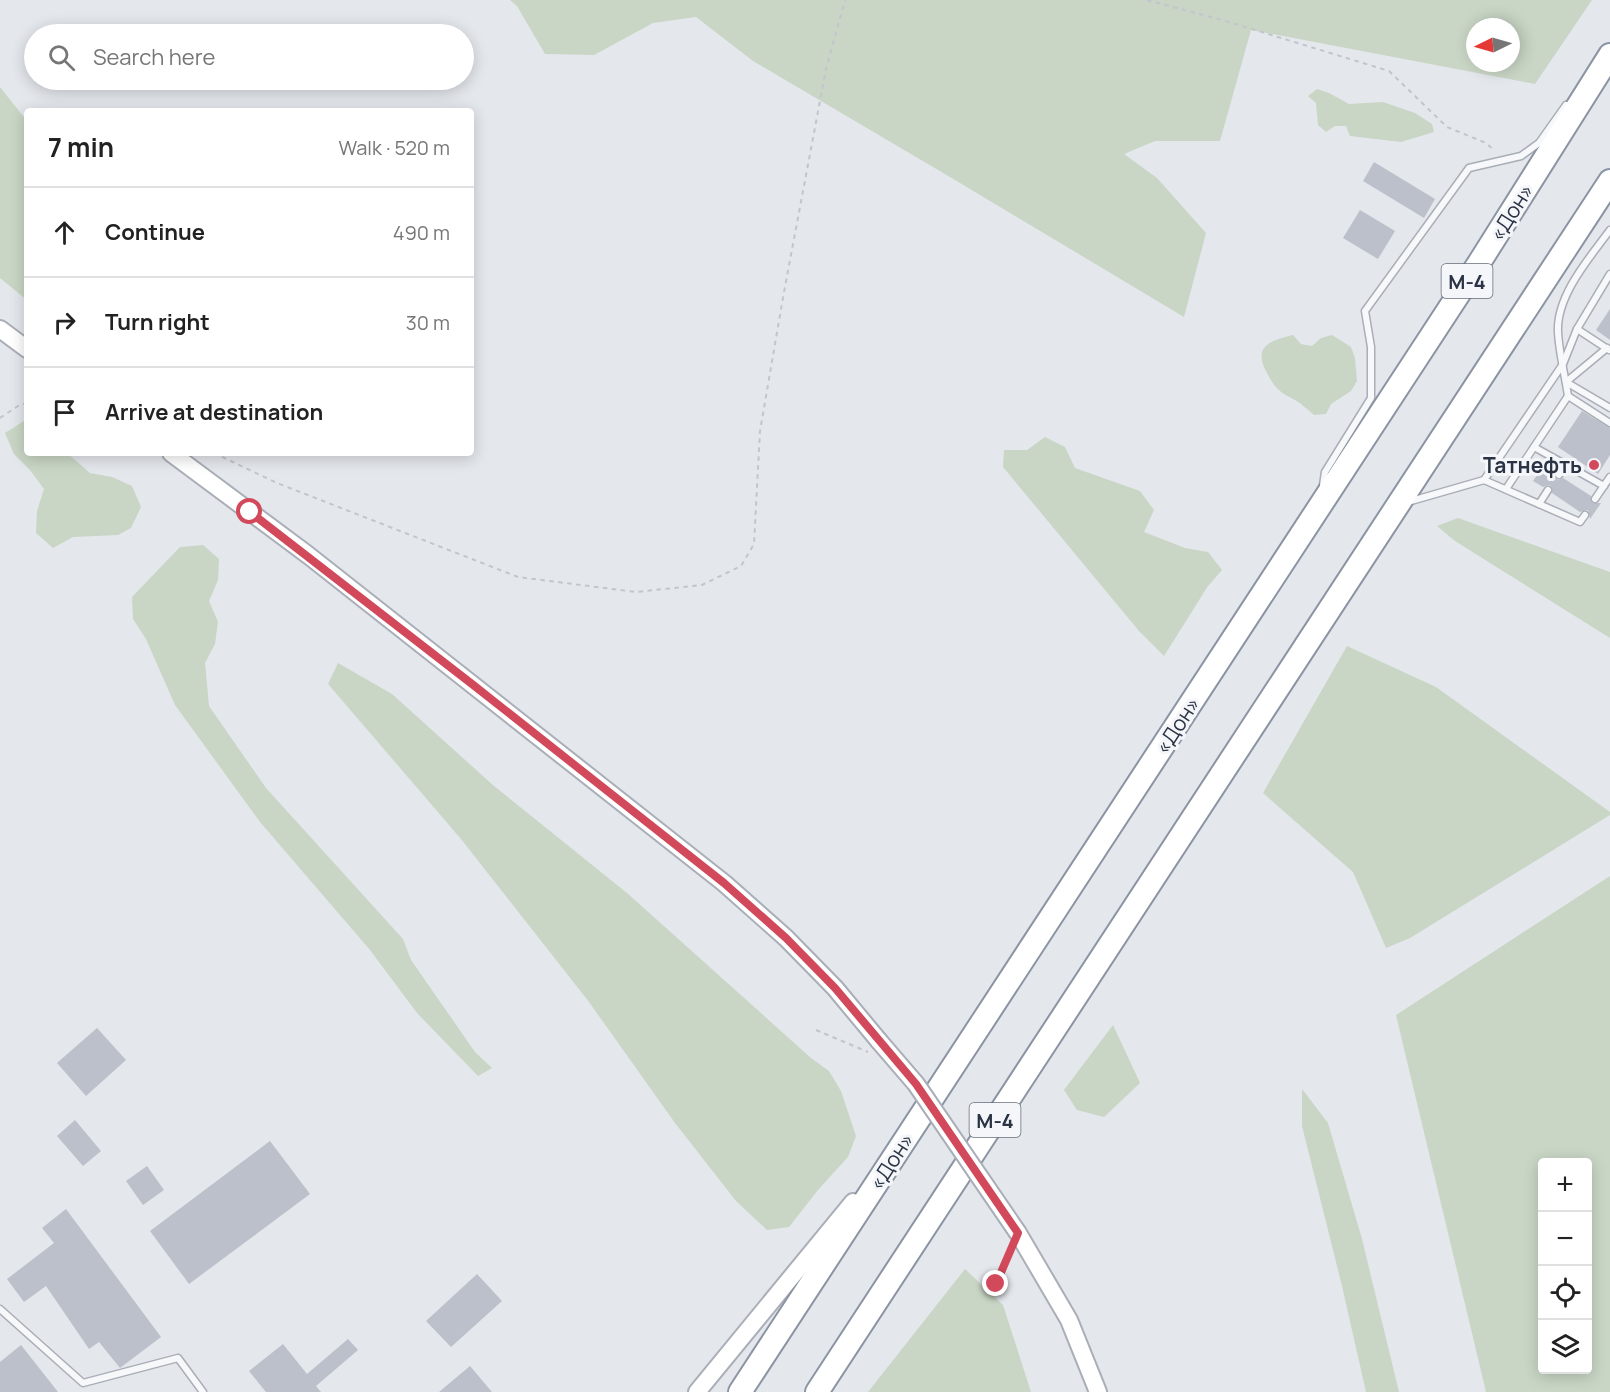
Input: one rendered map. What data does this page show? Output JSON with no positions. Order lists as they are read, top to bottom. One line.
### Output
{"streets":{"highway":["«Дон»","М-4"]},"places":["Татнефть"],"north":"left","page":{"search":"Search here","heading":["7 min","Walk · 520 m"],"list":[["Continue","490 m"],["Turn right","30 m"],"Arrive at destination"],"map_buttons":["+","−"]}}
